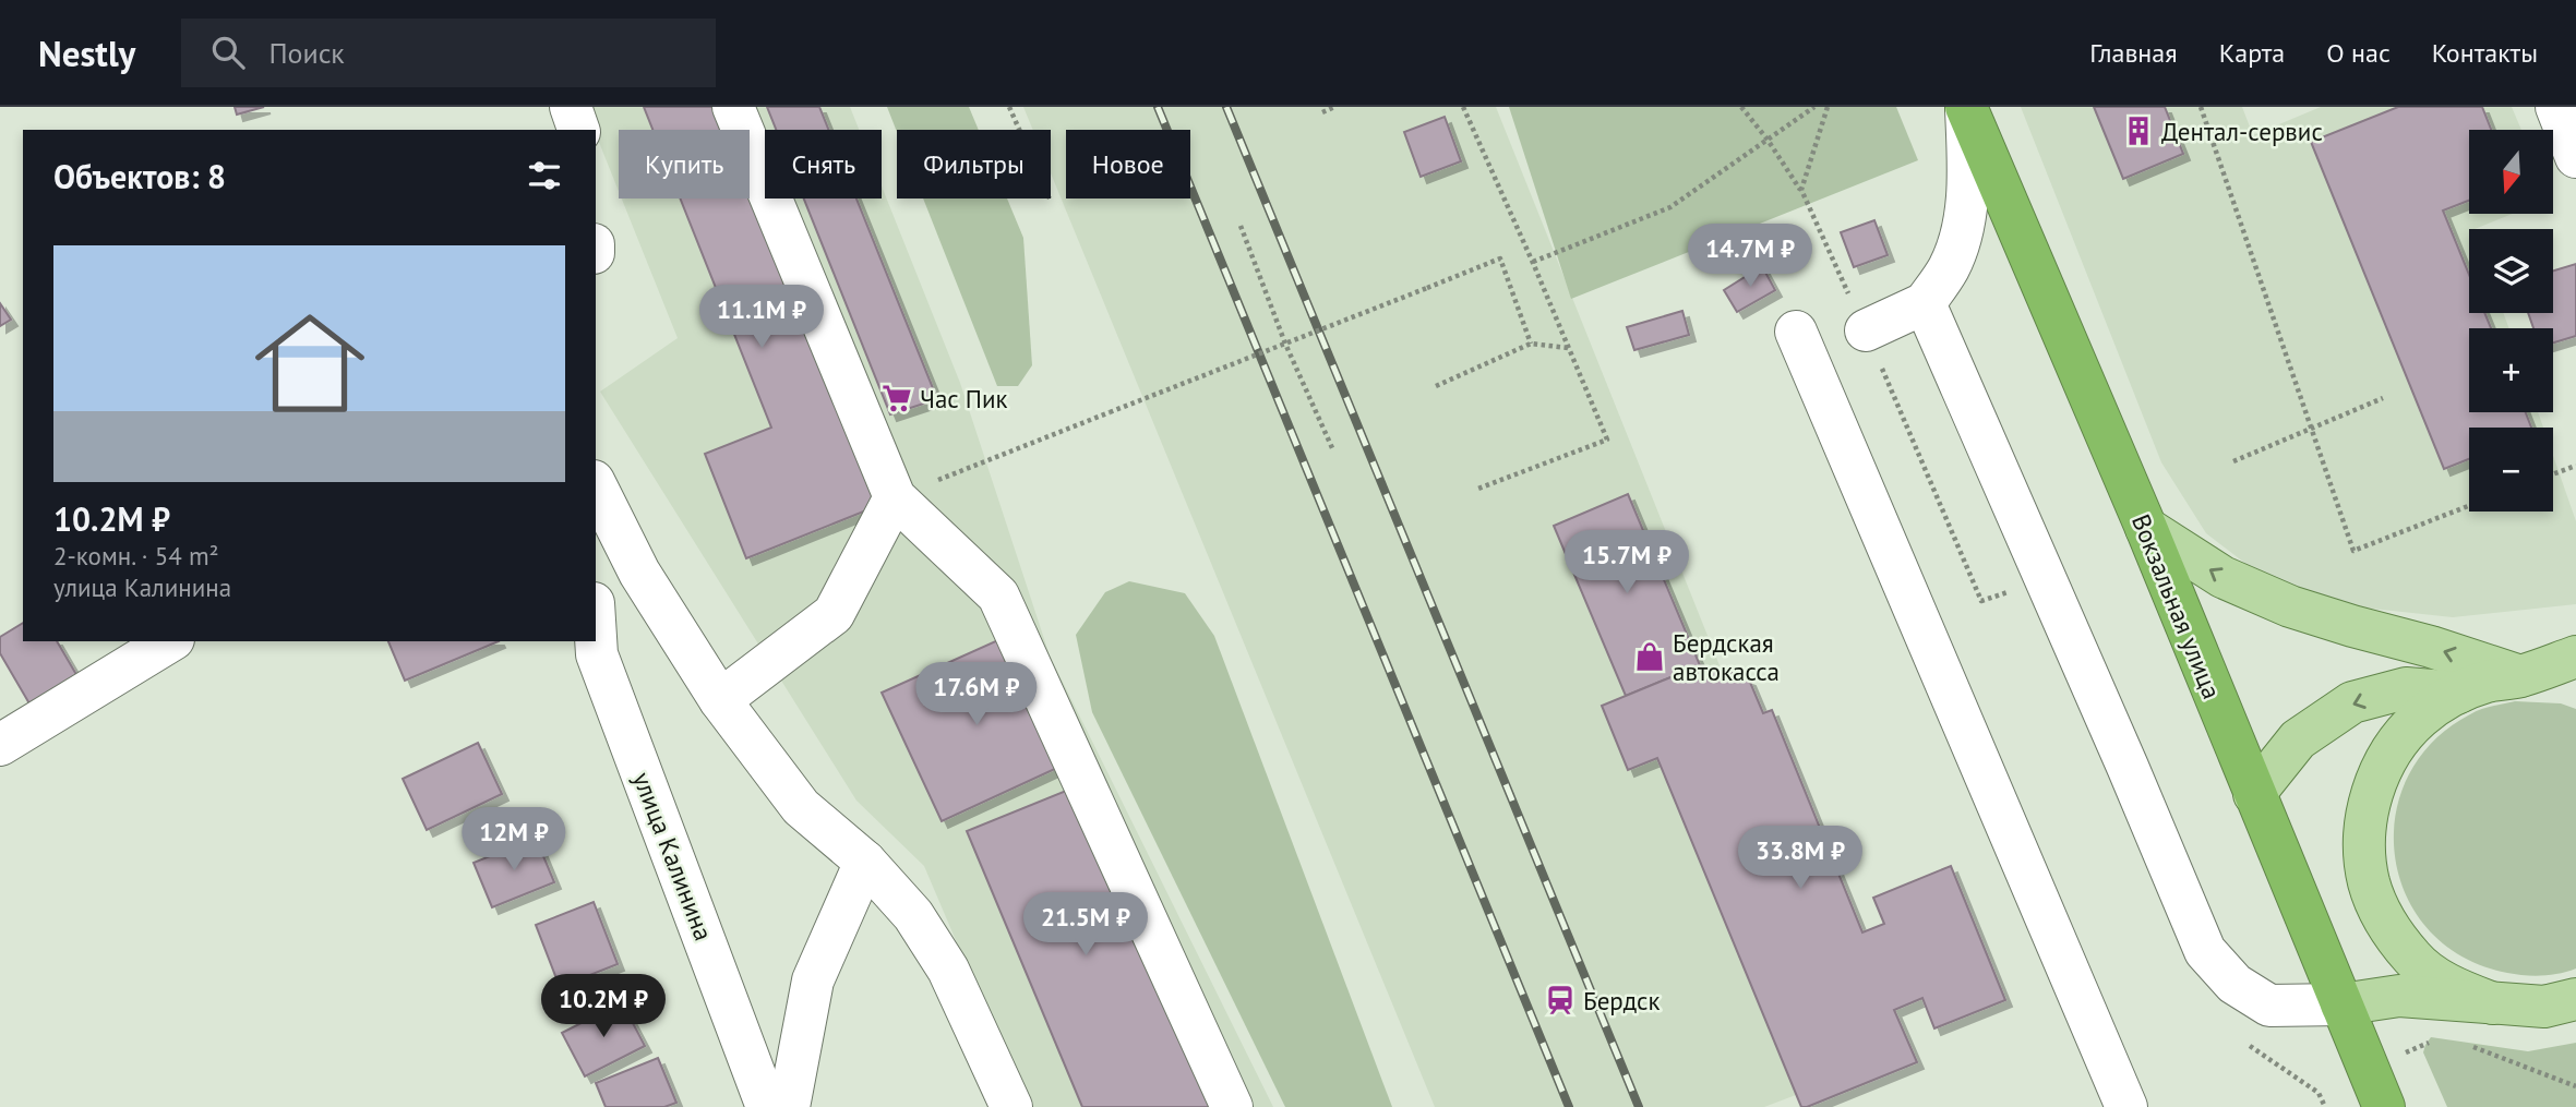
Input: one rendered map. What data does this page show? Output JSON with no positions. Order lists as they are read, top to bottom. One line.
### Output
{"streets":{"highway":["Вокзальная улица"],"street":["улица Калинина"]},"places":{"building":["Дентал-сервис"],"supermarket":["Час Пик"],"shop":["Бердская автокасса"],"station":["Бердск"]},"north":"bottom","page":{"header":"Nestly","search":"Поиск","nav":["Главная","Карта","О нас","Контакты"],"map_buttons":["+","−"],"chip":["Купить","Снять","Фильтры","Новое"],"heading":"Объектов: 8","list":[{"name":"10.2M ₽","note":"2-комн. · 54 m² · улица Калинина"}],"price":["14.7M ₽","11.1M ₽","15.7M ₽","17.6M ₽","12M ₽","33.8M ₽","21.5M ₽","10.2M ₽"]}}
